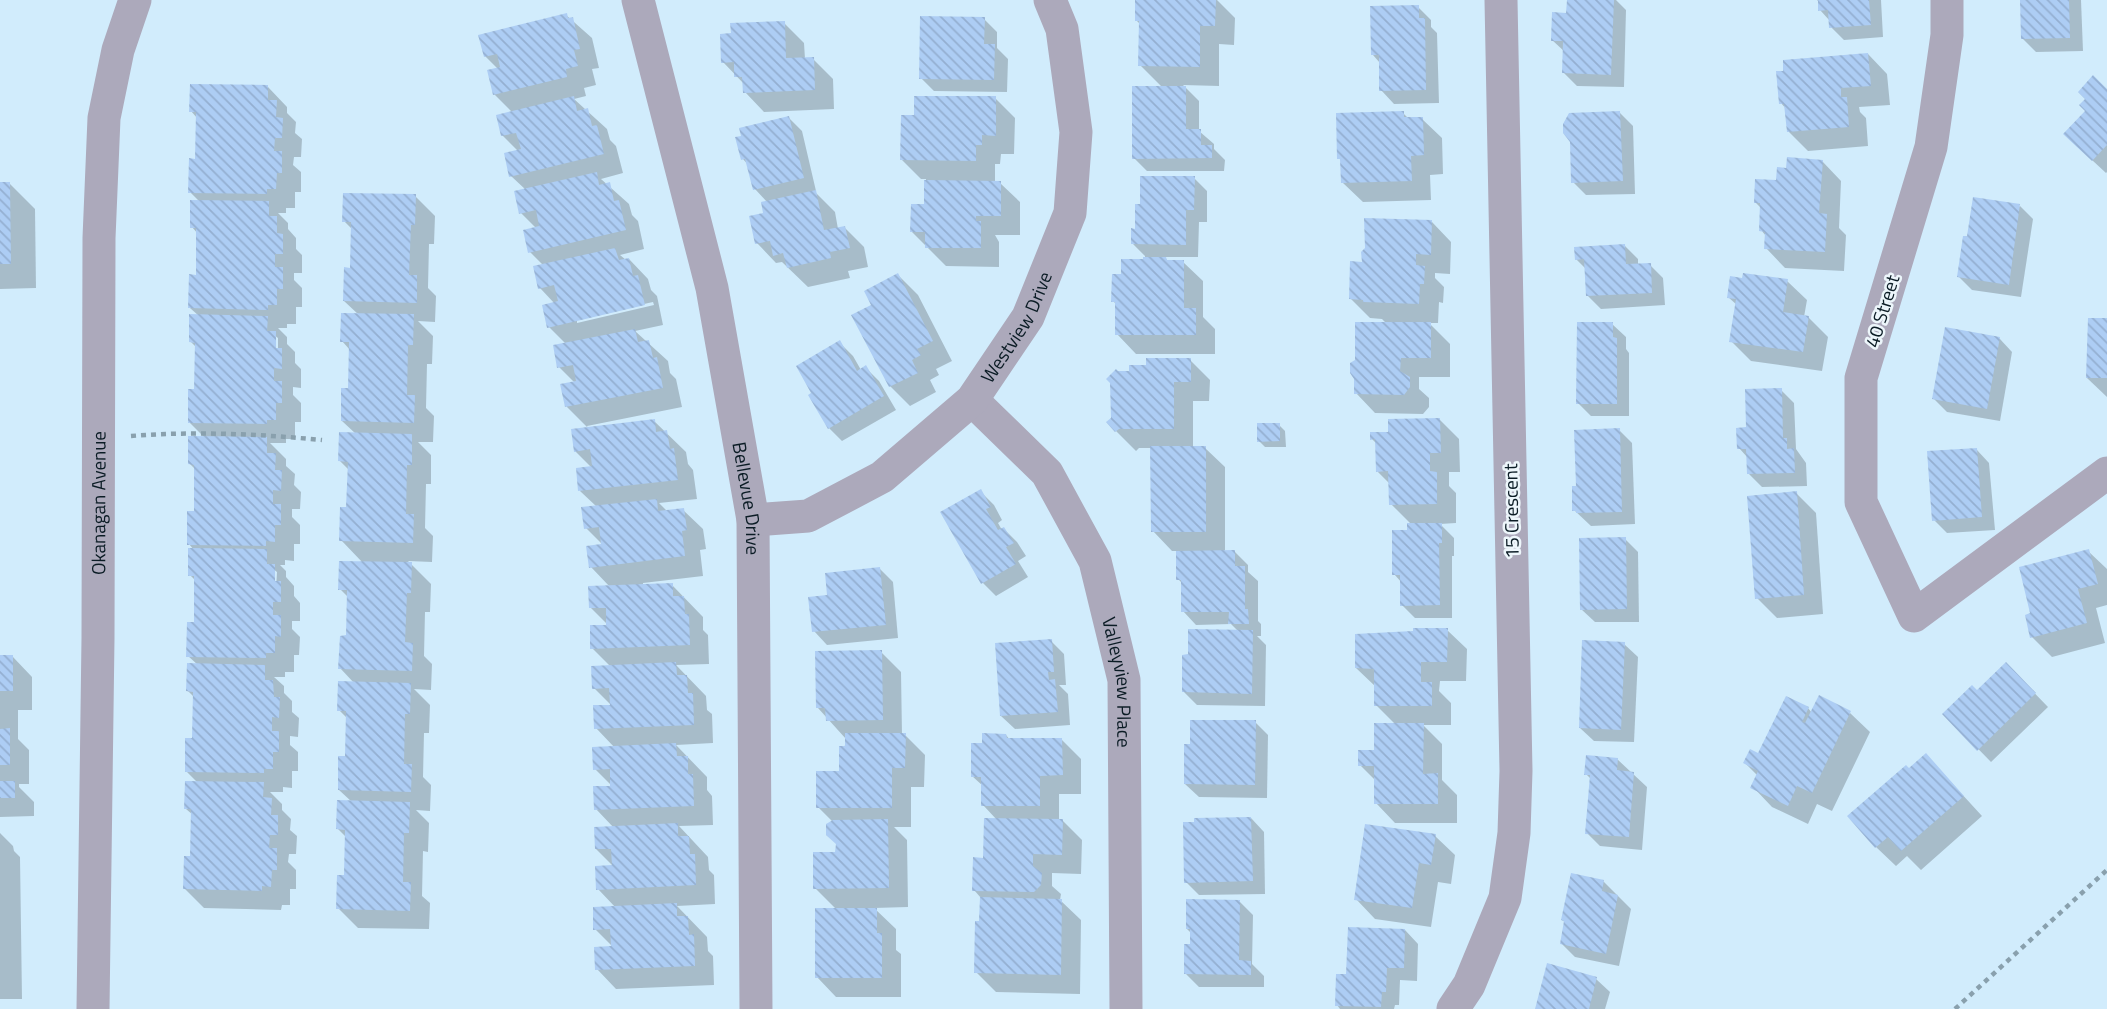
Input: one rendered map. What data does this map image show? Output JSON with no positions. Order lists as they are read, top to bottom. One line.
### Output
{"streets":{"street":["40 Street","Westview Drive","Bellevue Drive","Okanagan Avenue","15 Crescent","Valleyview Place"]},"crossings":[["Westview Drive","Bellevue Drive"],["Westview Drive","Valleyview Place"]]}
